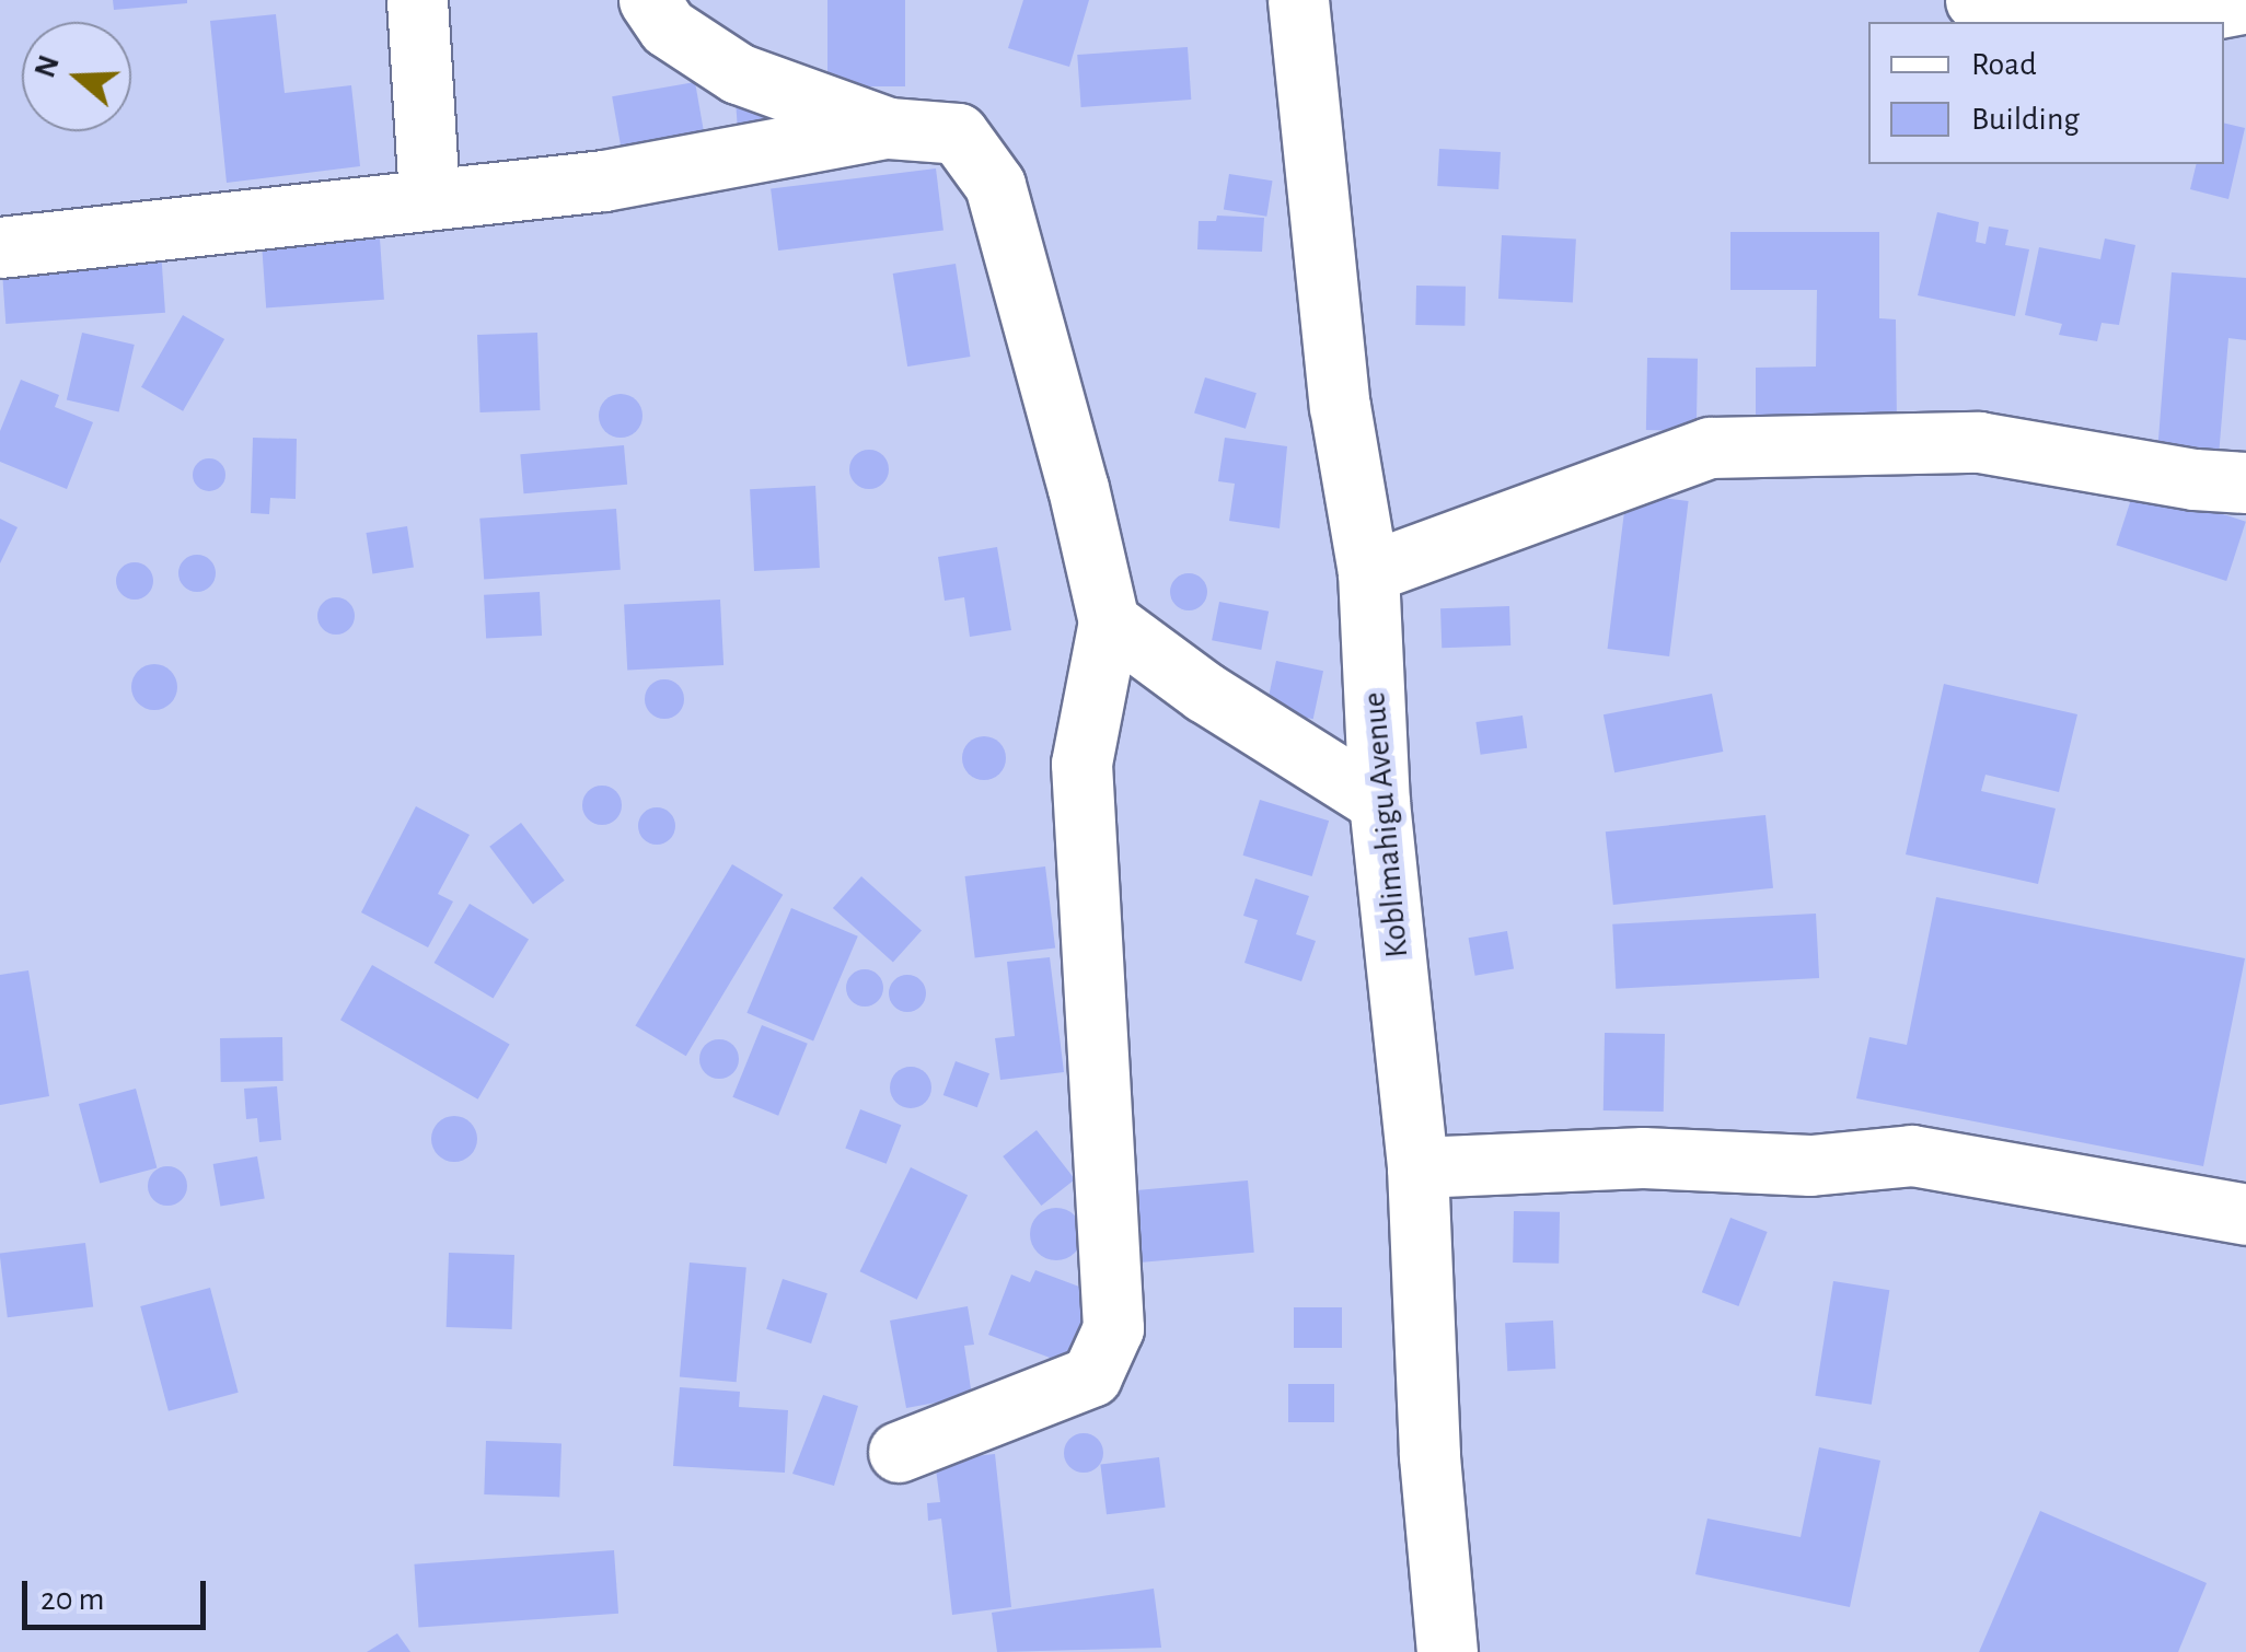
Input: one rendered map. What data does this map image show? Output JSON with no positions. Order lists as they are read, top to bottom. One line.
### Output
{"streets":{"street":["Koblimahigu Avenue"]},"legend":["Road","Building"],"scale_bar":"20 m","north":"left"}
